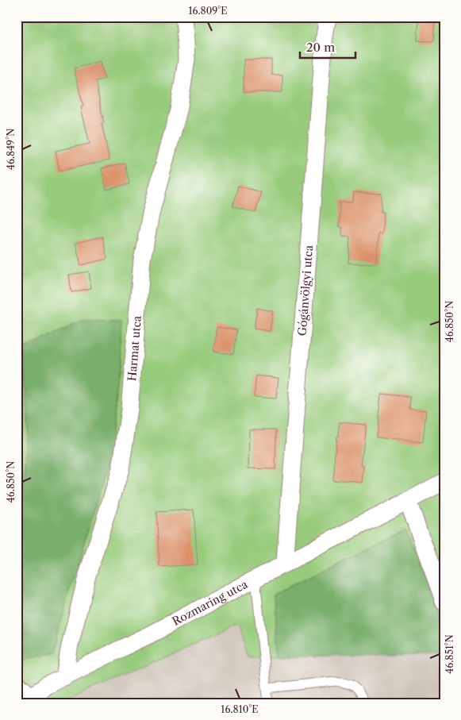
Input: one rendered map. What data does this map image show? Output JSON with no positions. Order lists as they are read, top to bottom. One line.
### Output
{"streets":{"street":["Gógánvölgyi utca","Harmat utca","Rozmaring utca"]},"crossings":[["Gógánvölgyi utca","Rozmaring utca"],["Harmat utca","Rozmaring utca"]],"scale_bar":"20 m","coordinates":["16.809°E","46.849°N","46.850°N","46.851°N","16.810°E"]}
